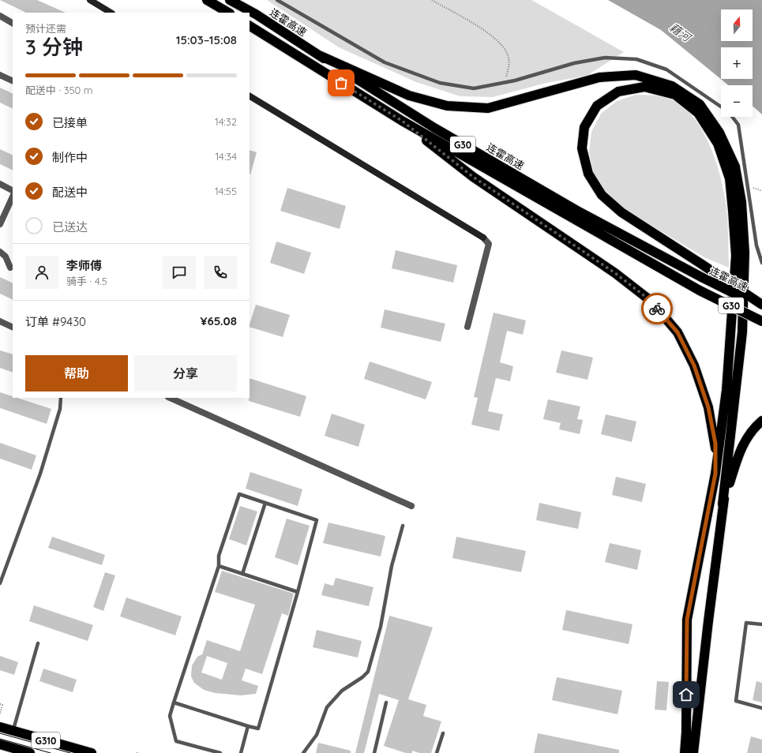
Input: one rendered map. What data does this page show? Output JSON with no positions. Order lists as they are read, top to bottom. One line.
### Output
{"streets":{"highway":["连霍高速","G30","G310"]},"water":["藉河"],"north":"top","page":{"map_buttons":["+","−"],"heading":["3 分钟","预计还需","15:03–15:08"],"panel":["李师傅","骑手 · 4.5","订单 #9430","¥65.08"],"bar":"配送中 · 350 m","list":[["已接单","14:32"],["制作中","14:34"],["配送中","14:55"],"已送达"],"buttons":["帮助","分享"]}}
